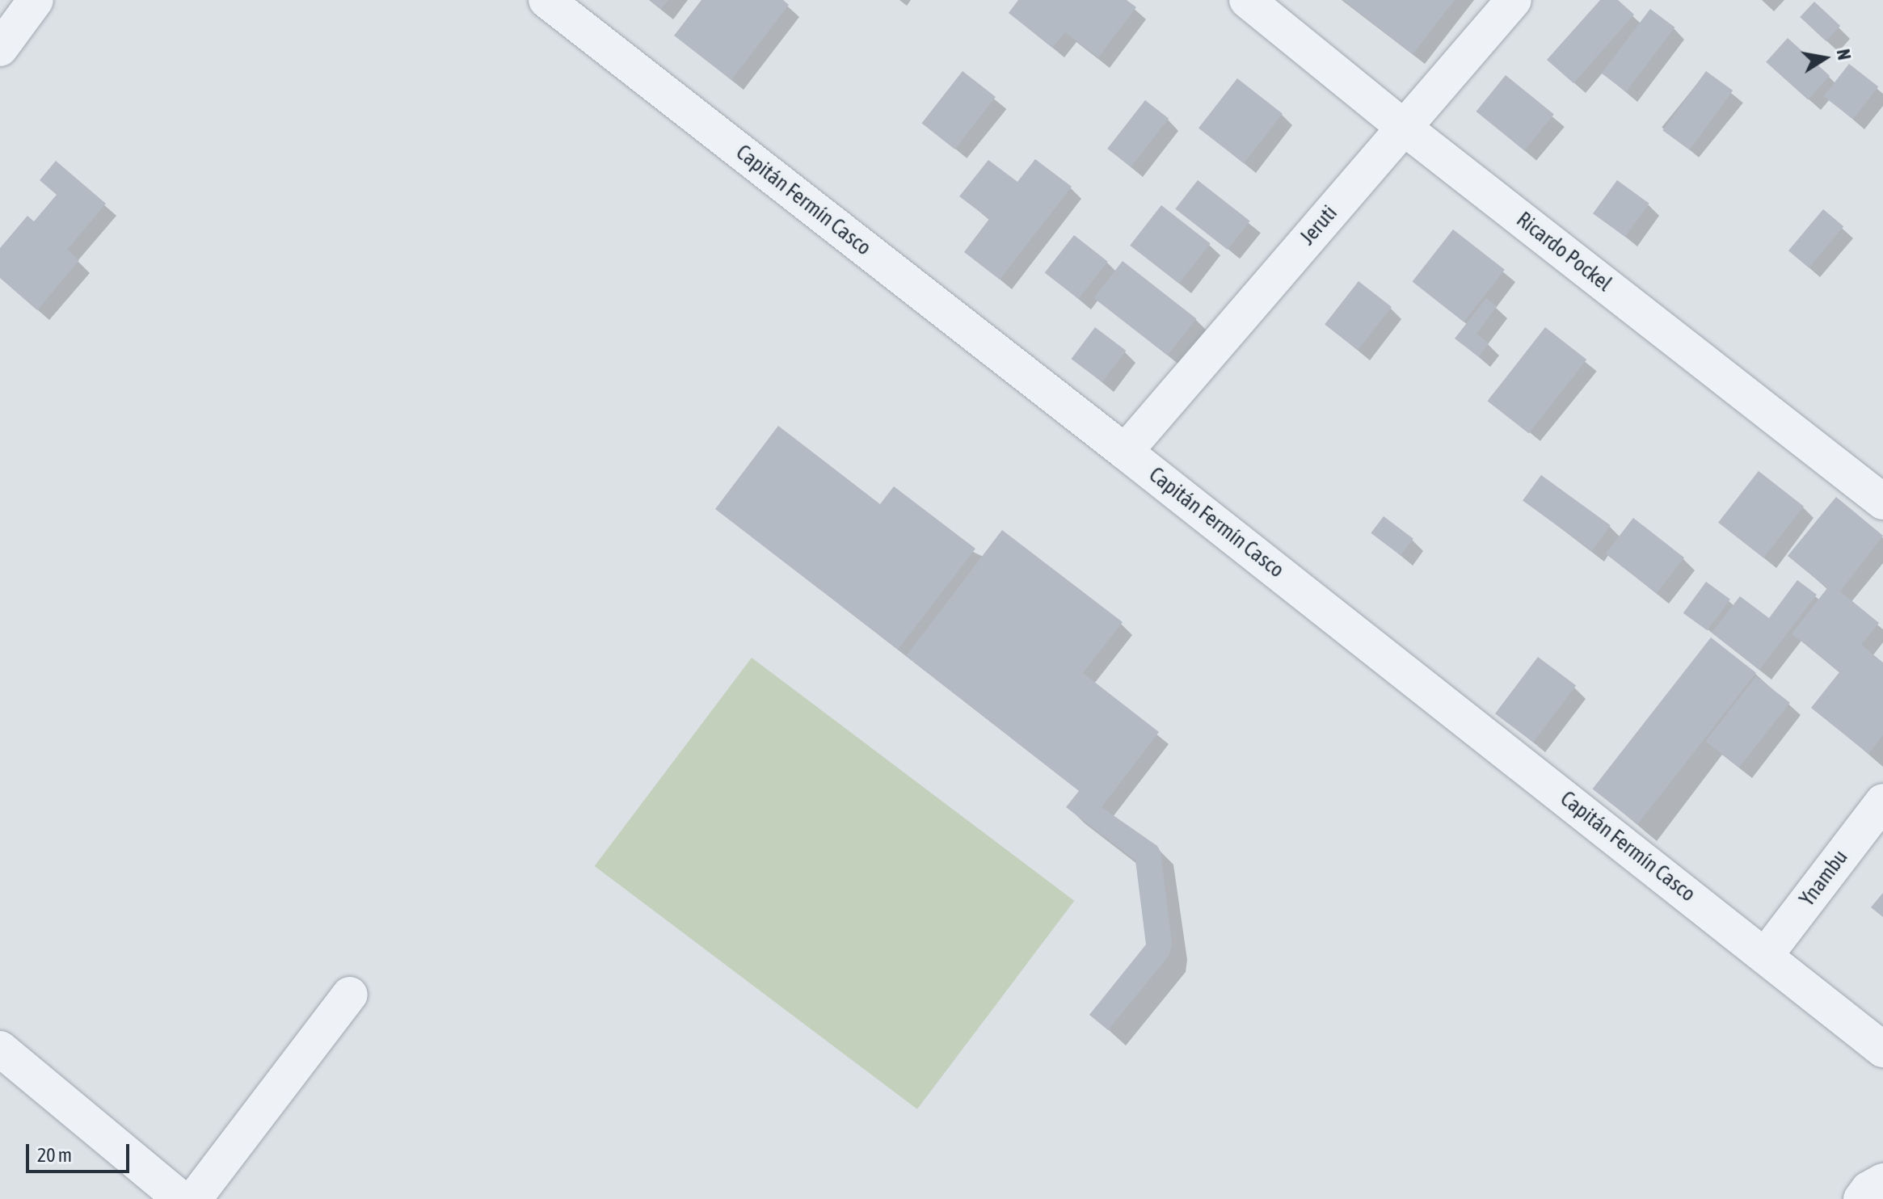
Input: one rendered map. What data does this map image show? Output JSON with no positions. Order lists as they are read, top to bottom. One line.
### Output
{"streets":{"street":["Capitán Fermín Casco","Jeruti","Ricardo Pockel","Ynambu"]},"crossings":[["Capitán Fermín Casco","Jeruti"],["Capitán Fermín Casco","Ynambu"],["Jeruti","Ricardo Pockel"]],"scale_bar":"20 m","north":"right"}
